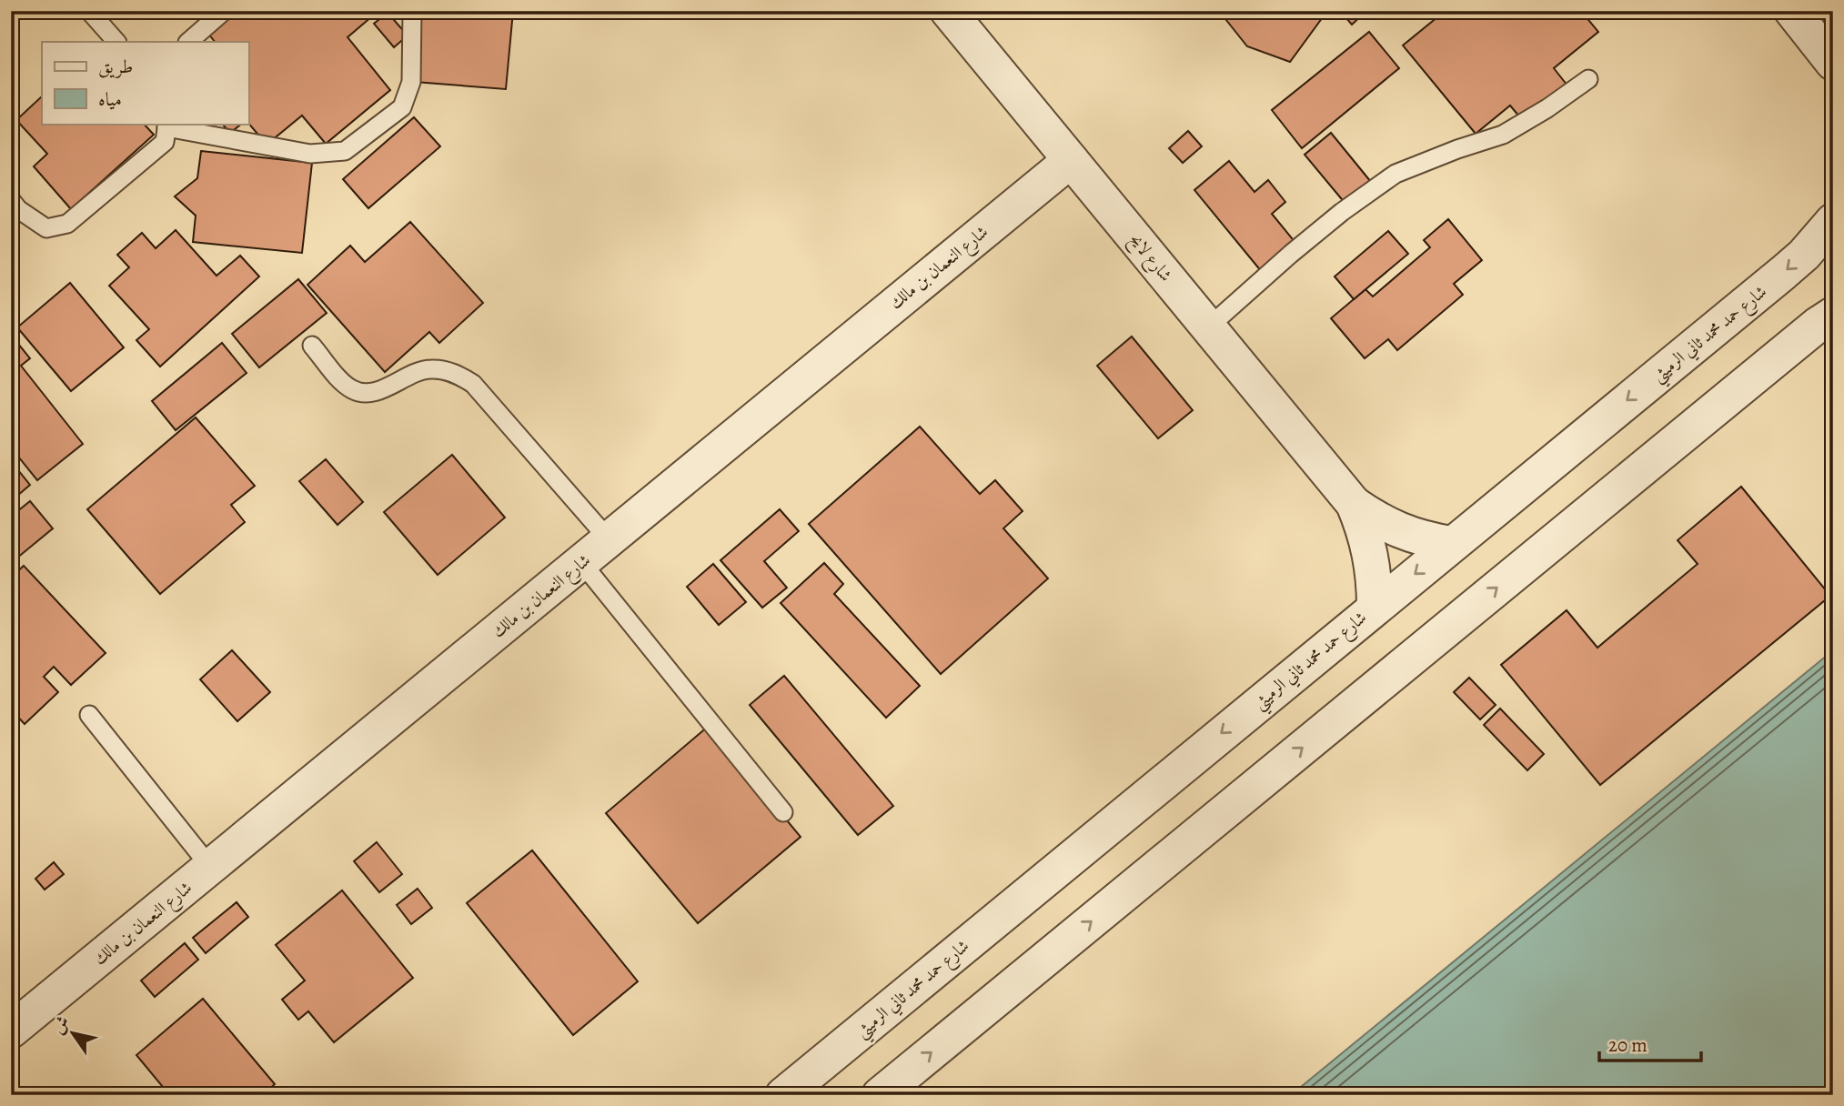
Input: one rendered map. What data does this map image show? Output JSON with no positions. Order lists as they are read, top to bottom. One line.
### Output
{"streets":{"street":["شارع لايح","شارع النعمان بن مالك","شارع حمد محمد ثاني الرميثي"]},"crossings":[["شارع لايح","شارع النعمان بن مالك"],["شارع لايح","شارع حمد محمد ثاني الرميثي"]],"legend":["طريق","مياه"],"scale_bar":"20 m","north":"top left"}
